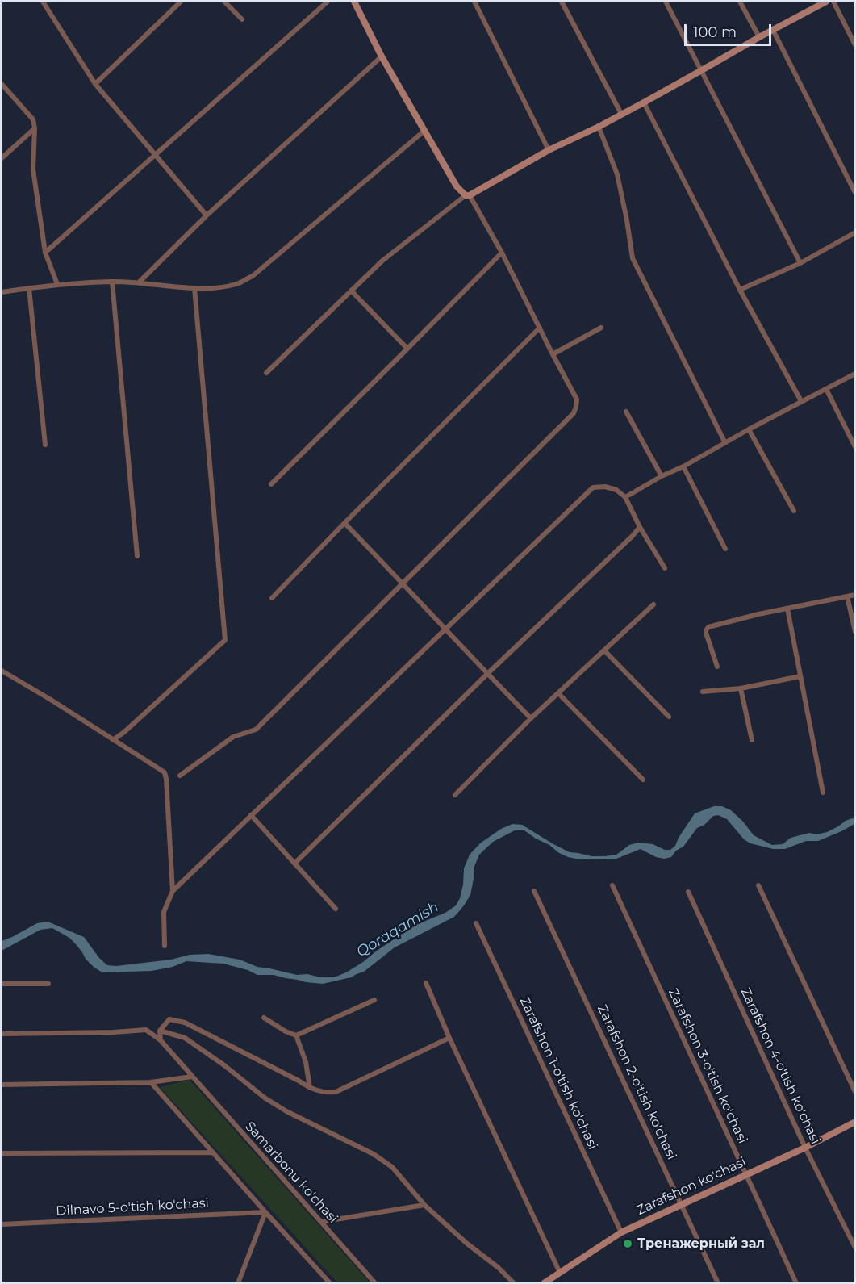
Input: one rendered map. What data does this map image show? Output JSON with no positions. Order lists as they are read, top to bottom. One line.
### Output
{"streets":{"street":["Zarafshon 3-o'tish ko'chasi","Zarafshon 4-o'tish ko'chasi","Zarafshon 1-o'tish ko'chasi","Zarafshon 2-o'tish ko'chasi","Samarbonu ko'chasi","Zarafshon ko'chasi","Dilnavo 5-o'tish ko'chasi"]},"crossings":[["Zarafshon 3-o'tish ko'chasi","Zarafshon ko'chasi"],["Zarafshon 4-o'tish ko'chasi","Zarafshon ko'chasi"],["Zarafshon 1-o'tish ko'chasi","Zarafshon ko'chasi"],["Zarafshon 2-o'tish ko'chasi","Zarafshon ko'chasi"]],"water":["Qoraqamish"],"places":["Тренажерный зал"],"scale_bar":"100 m"}
